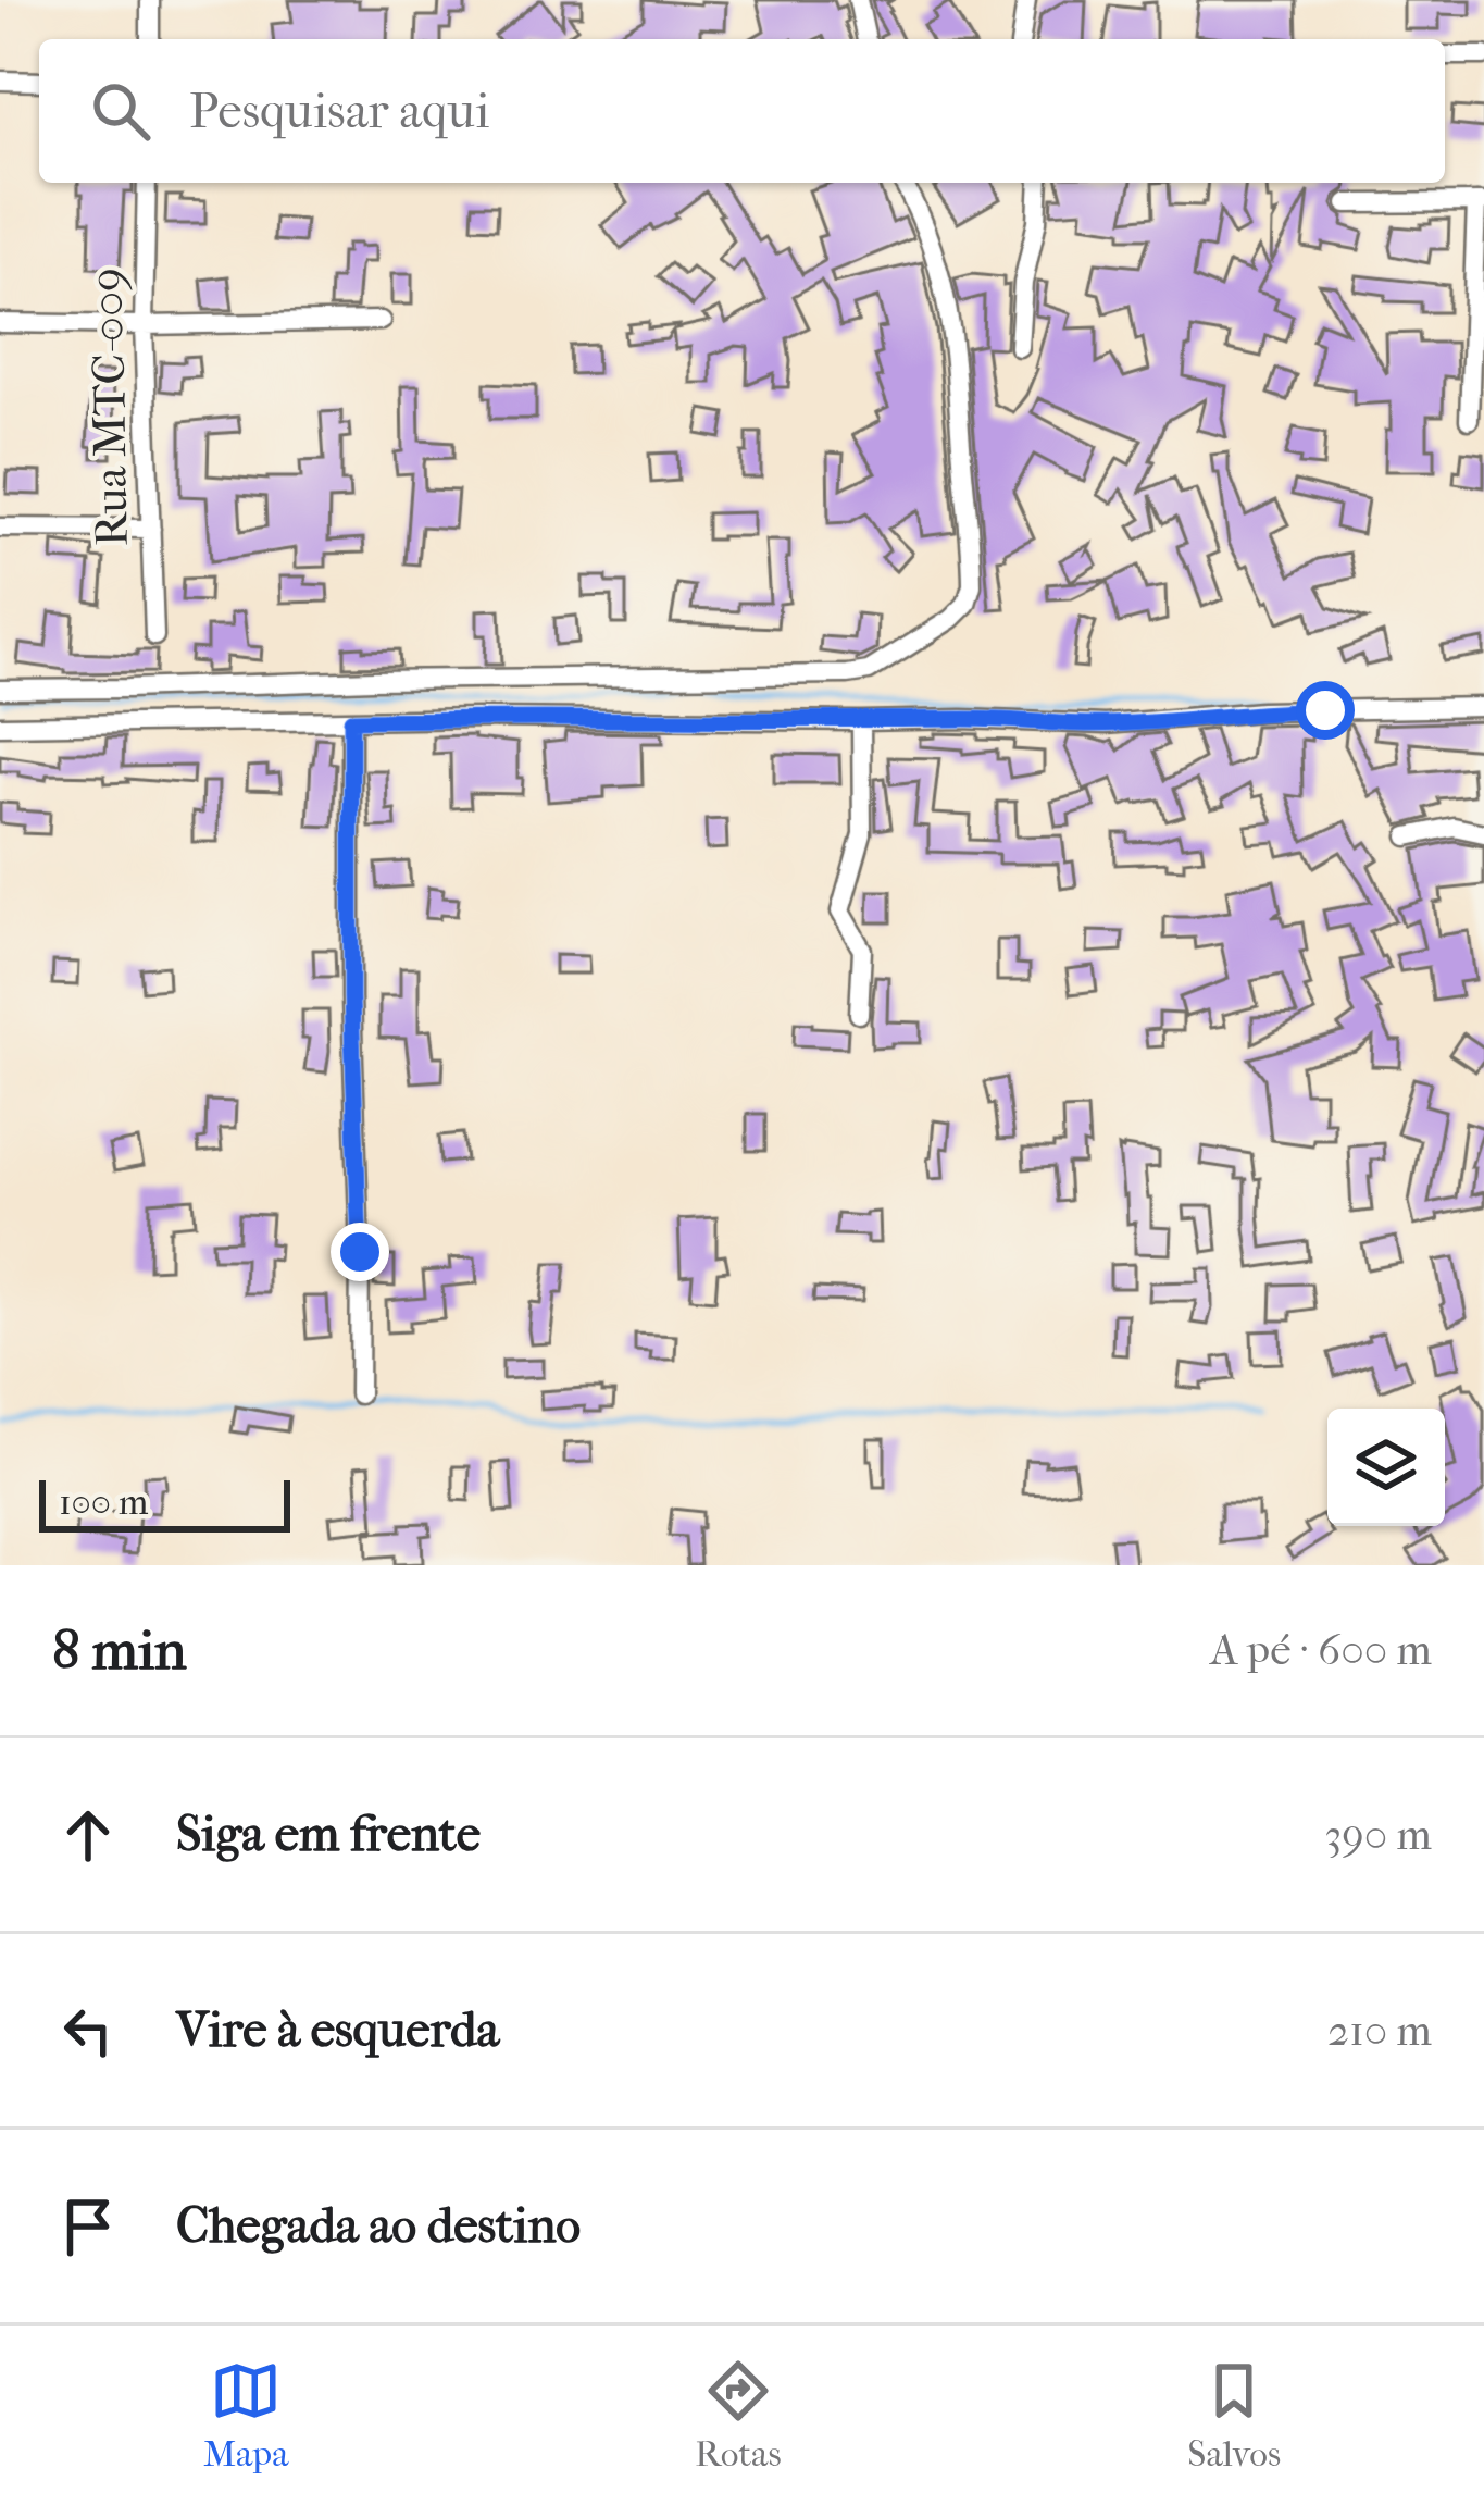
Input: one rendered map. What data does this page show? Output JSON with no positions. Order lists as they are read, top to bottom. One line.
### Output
{"streets":{"street":["Rua MTC-009"]},"scale_bar":"100 m","page":{"search":"Pesquisar aqui","scale":"100 m","heading":["8 min","A pé · 600 m"],"list":[["Siga em frente","390 m"],["Vire à esquerda","210 m"],"Chegada ao destino"],"nav":["Mapa","Rotas","Salvos"]}}
